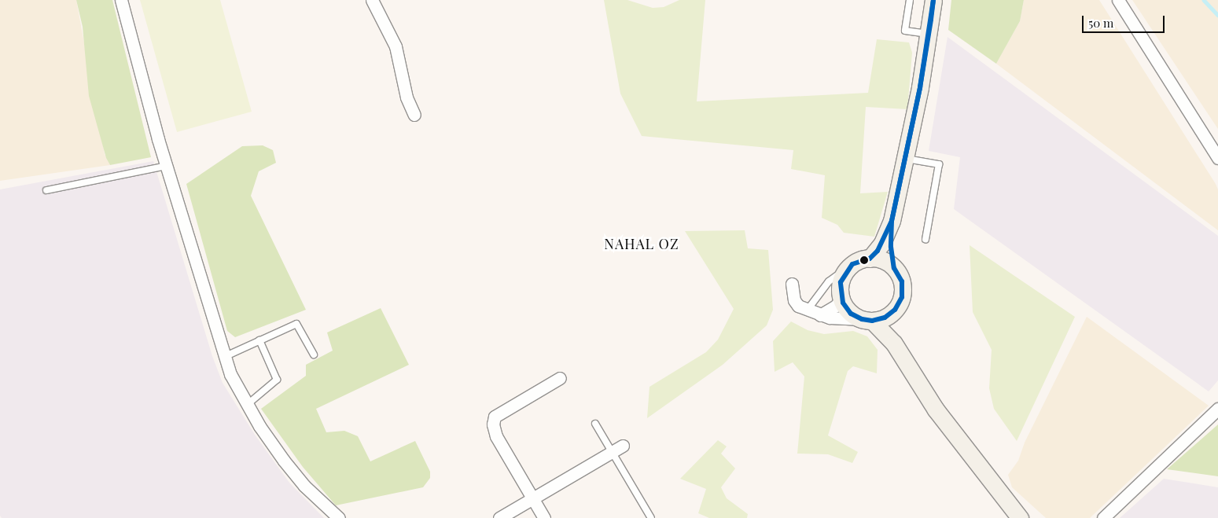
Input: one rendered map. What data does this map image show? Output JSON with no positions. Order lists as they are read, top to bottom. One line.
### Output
{"districts":["NAHAL OZ"],"scale_bar":"50 m"}
